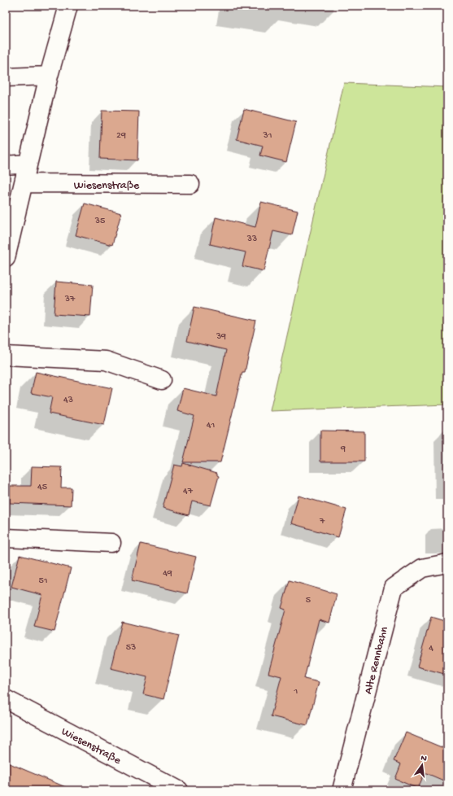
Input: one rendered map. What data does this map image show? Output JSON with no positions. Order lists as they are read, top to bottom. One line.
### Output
{"streets":{"street":["Wiesenstraße","Alte Rennbahn"]},"house_numbers":["29","31","35","33","37","39","43","41","9","45","47","7","49","51","5","53","4","1"],"north":"top"}
